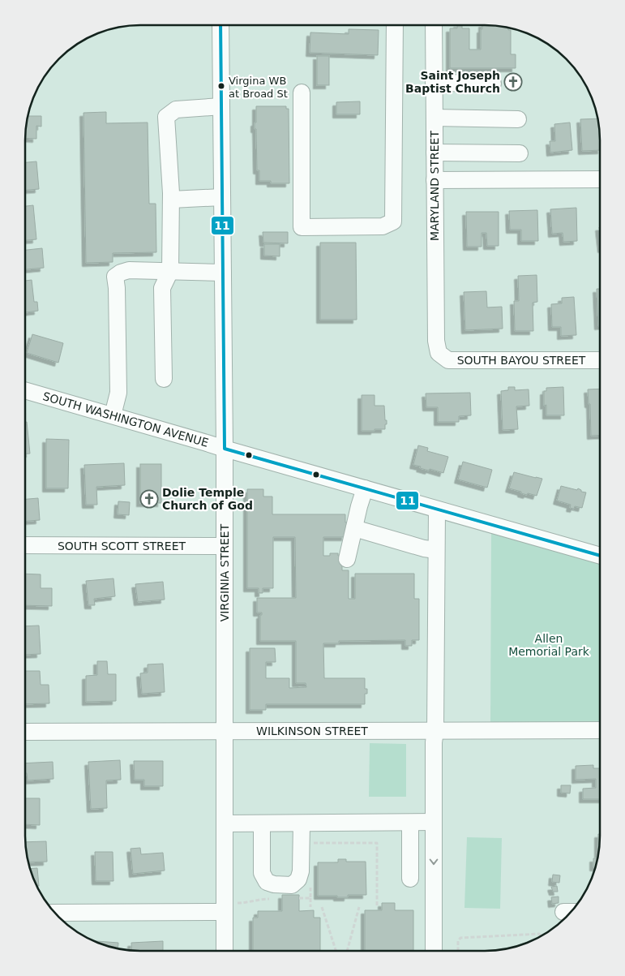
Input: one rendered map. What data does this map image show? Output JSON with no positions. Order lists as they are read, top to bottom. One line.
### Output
{"streets":{"street":["MARYLAND STREET","SOUTH BAYOU STREET","SOUTH WASHINGTON AVENUE","SOUTH SCOTT STREET","VIRGINIA STREET","WILKINSON STREET"]},"crossings":[["MARYLAND STREET","SOUTH BAYOU STREET"],["SOUTH WASHINGTON AVENUE","VIRGINIA STREET"],["SOUTH SCOTT STREET","VIRGINIA STREET"],["VIRGINIA STREET","WILKINSON STREET"]],"parks":["Allen Memorial Park"],"places":{"church":["Saint Joseph Baptist Church","Dolie Temple Church of God"],"other":["Virgina WB at Broad St"]},"lines":["transit line 11"]}
